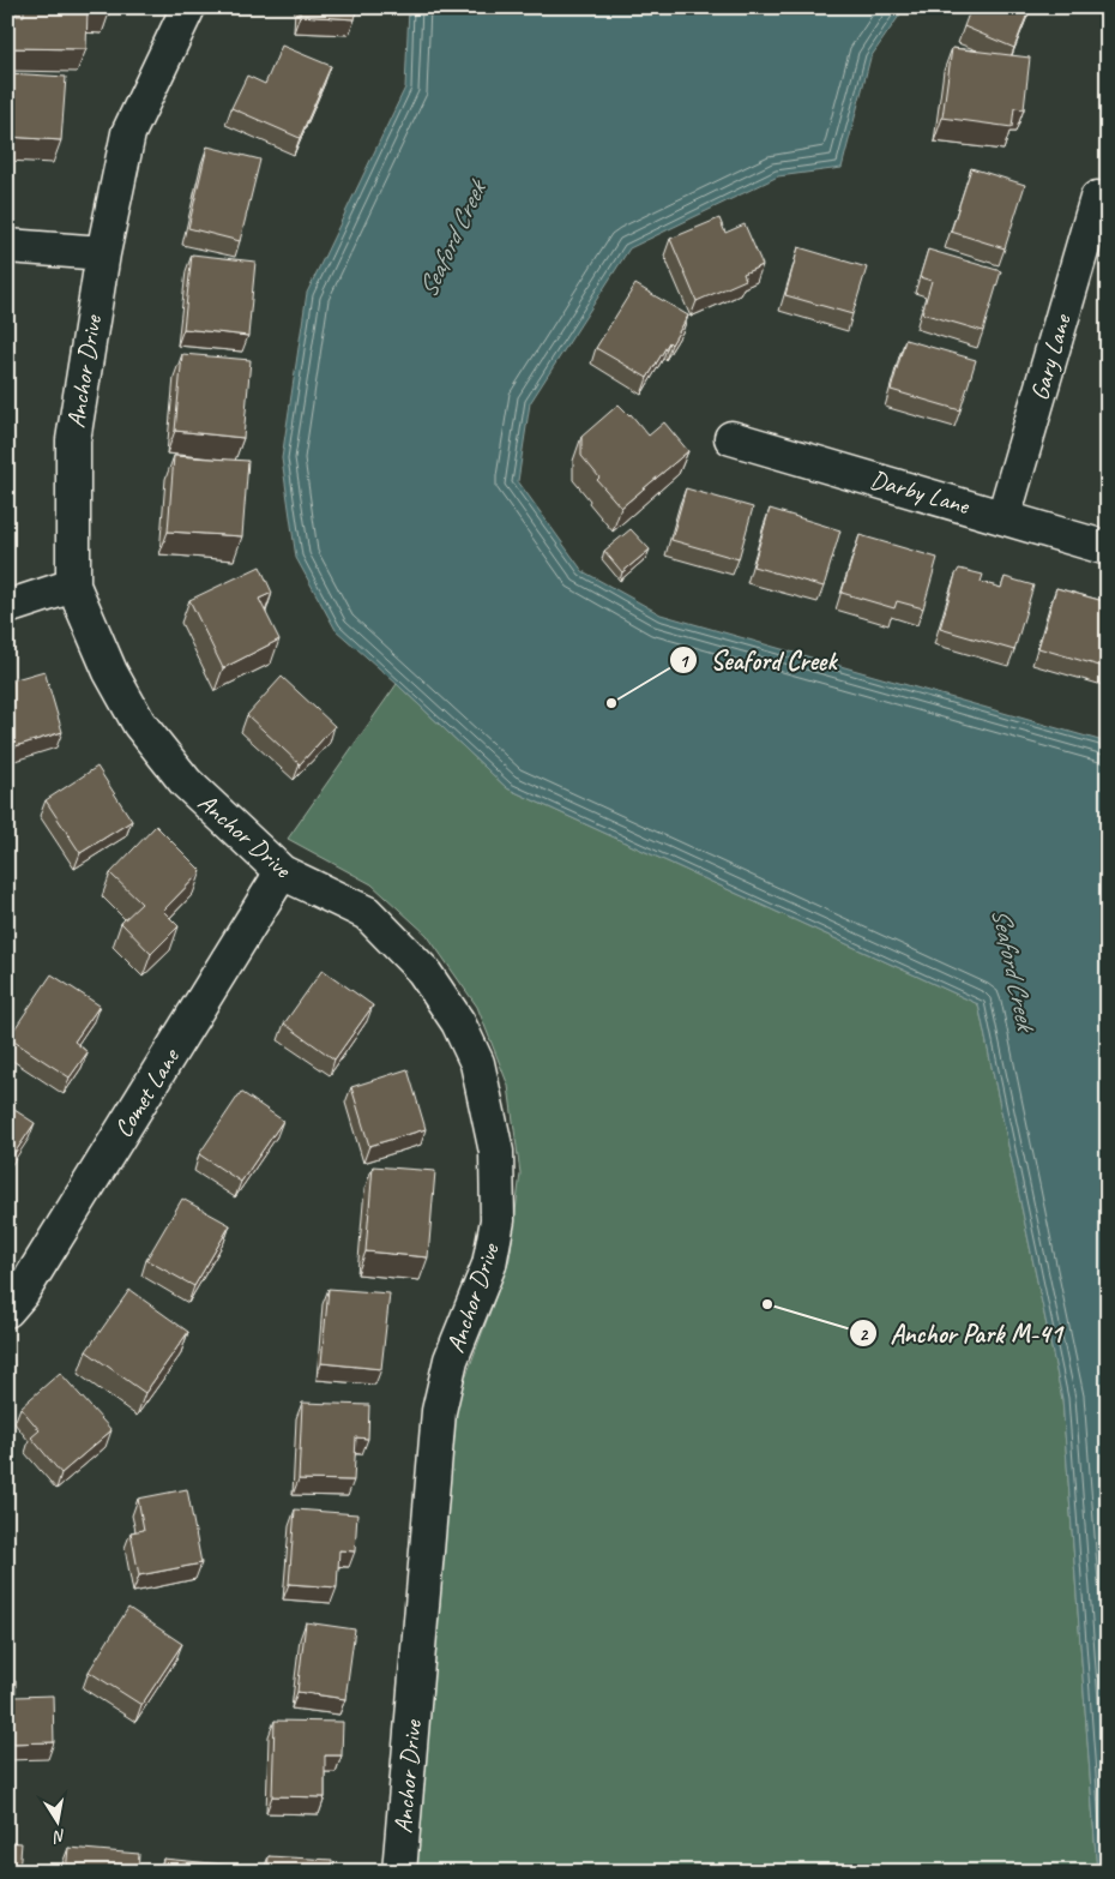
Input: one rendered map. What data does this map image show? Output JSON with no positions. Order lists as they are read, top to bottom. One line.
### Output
{"streets":{"street":["Gary Lane","Anchor Drive","Darby Lane","Comet Lane"]},"crossings":[["Gary Lane","Darby Lane"],["Anchor Drive","Comet Lane"]],"water":["Seaford Creek"],"places":["Seaford Creek","Anchor Park M-41"],"north":"bottom"}
